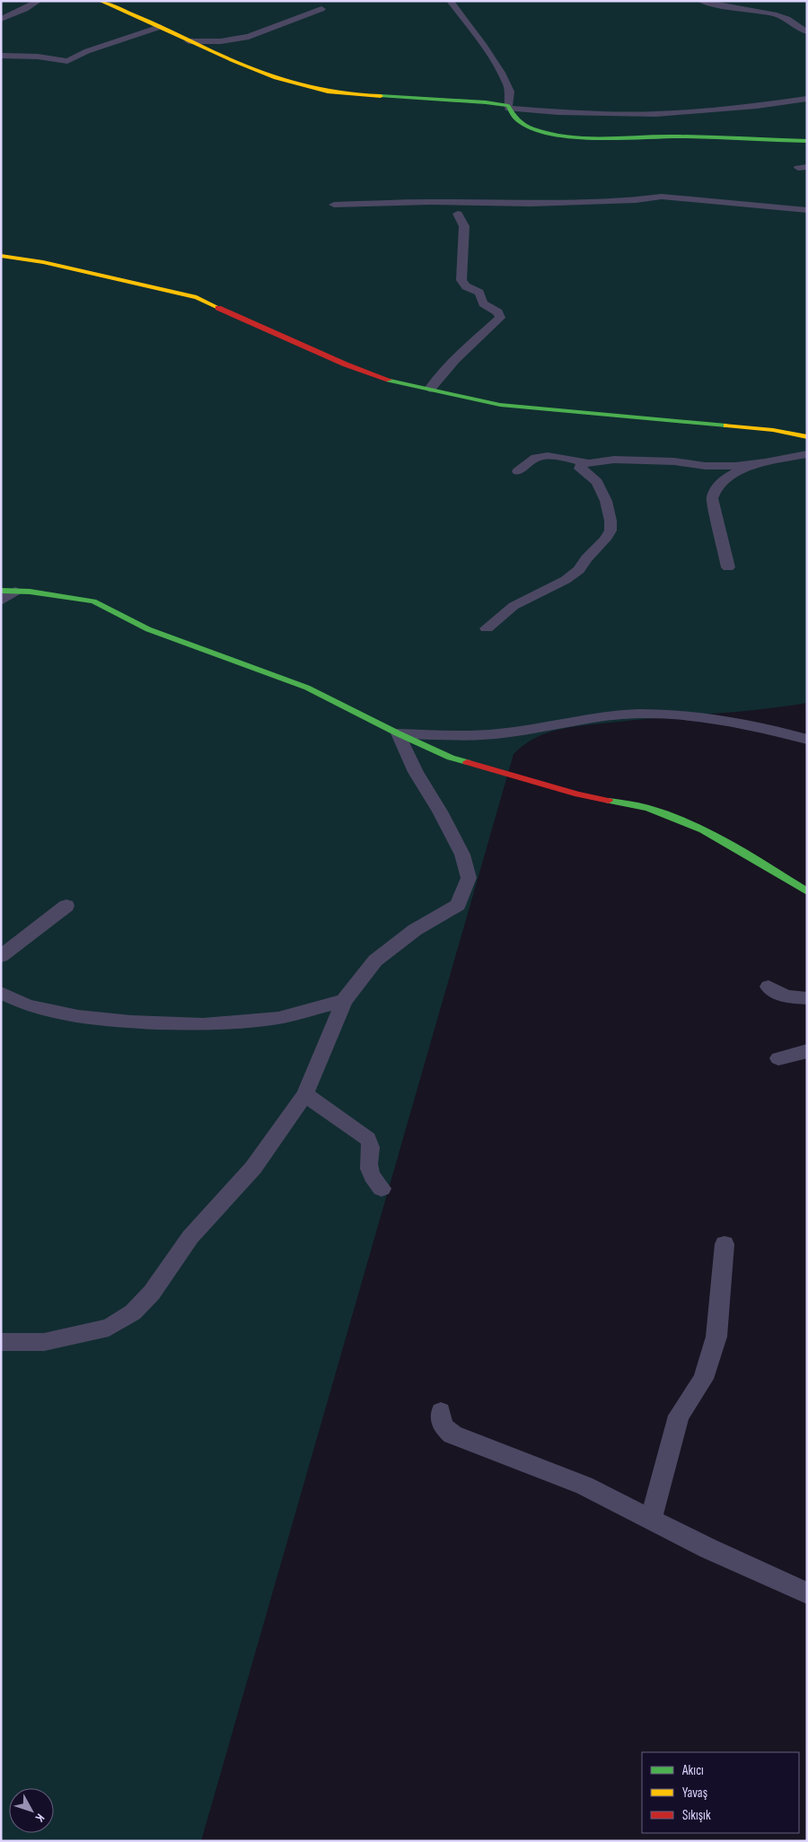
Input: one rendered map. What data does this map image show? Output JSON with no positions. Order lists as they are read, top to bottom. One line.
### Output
{"legend":["Akıcı","Yavaş","Sıkışık"],"north":"bottom right"}
